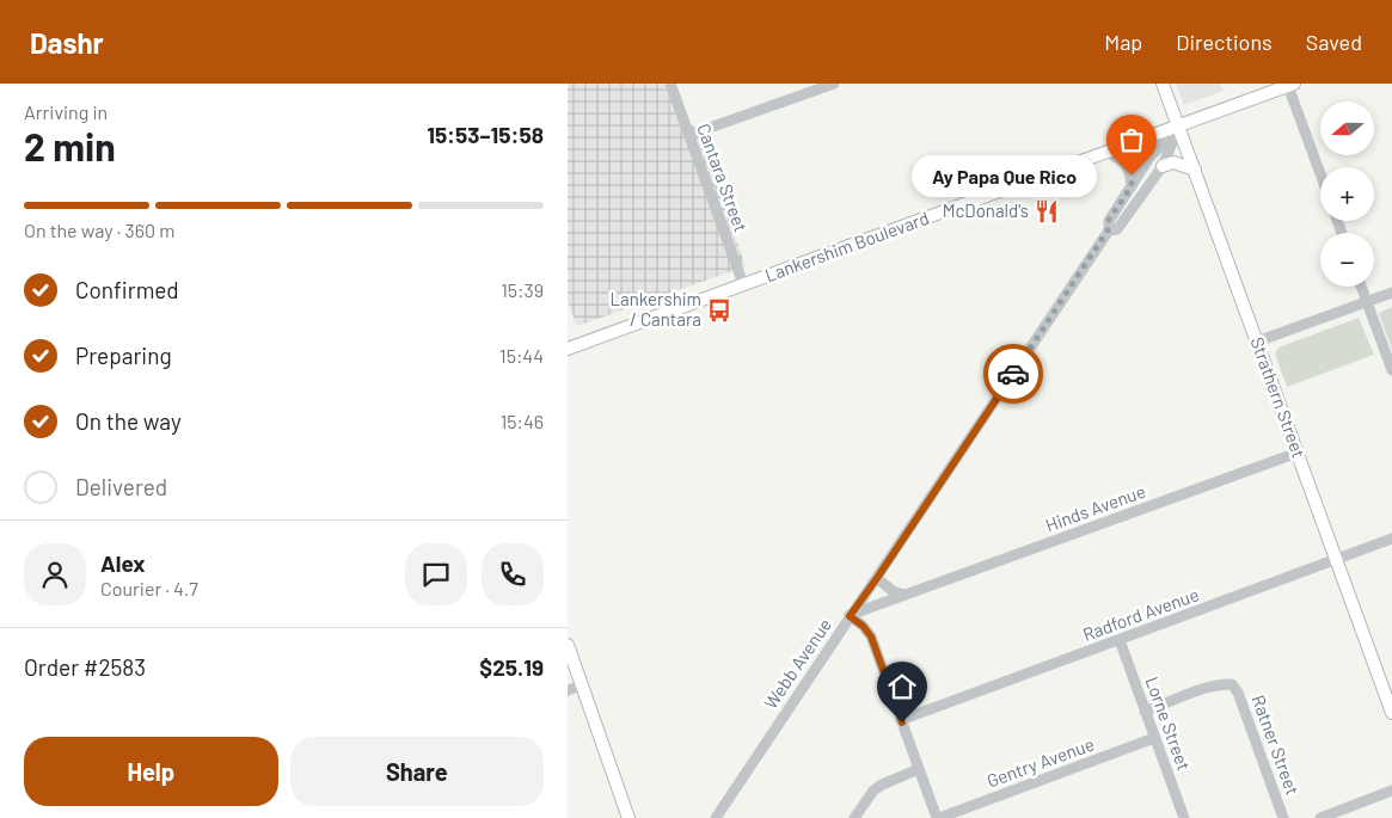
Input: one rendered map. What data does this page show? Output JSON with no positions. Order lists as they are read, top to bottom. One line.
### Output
{"streets":{"main road":["Lankershim Boulevard","Strathern Street"],"street":["Cantara Street","Hinds Avenue","Radford Avenue","Webb Avenue","Lorne Street","Ratner Street","Gentry Avenue"]},"crossings":[["Cantara Street","Lankershim Boulevard"],["Lankershim Boulevard","Strathern Street"],["Lankershim Boulevard","Webb Avenue"],["Strathern Street","Hinds Avenue"],["Strathern Street","Radford Avenue"],["Strathern Street","Webb Avenue"],["Hinds Avenue","Webb Avenue"],["Radford Avenue","Lorne Street"],["Lorne Street","Ratner Street"],["Lorne Street","Gentry Avenue"]],"places":{"other":["Ay Papa Que Rico"],"restaurant":["McDonald's"],"bus stop":["Lankershim / Cantara"]},"north":"left","page":{"header":"Dashr","nav":["Map","Directions","Saved"],"heading":["2 min","Arriving in","15:53–15:58"],"panel":["Alex","Courier · 4.7","Order #2583","$25.19"],"map_buttons":["+","−"],"bubble":"Ay Papa Que Rico","bar":"On the way · 360 m","list":[["Confirmed","15:39"],["Preparing","15:44"],["On the way","15:46"],"Delivered"],"buttons":["Help","Share"]}}
